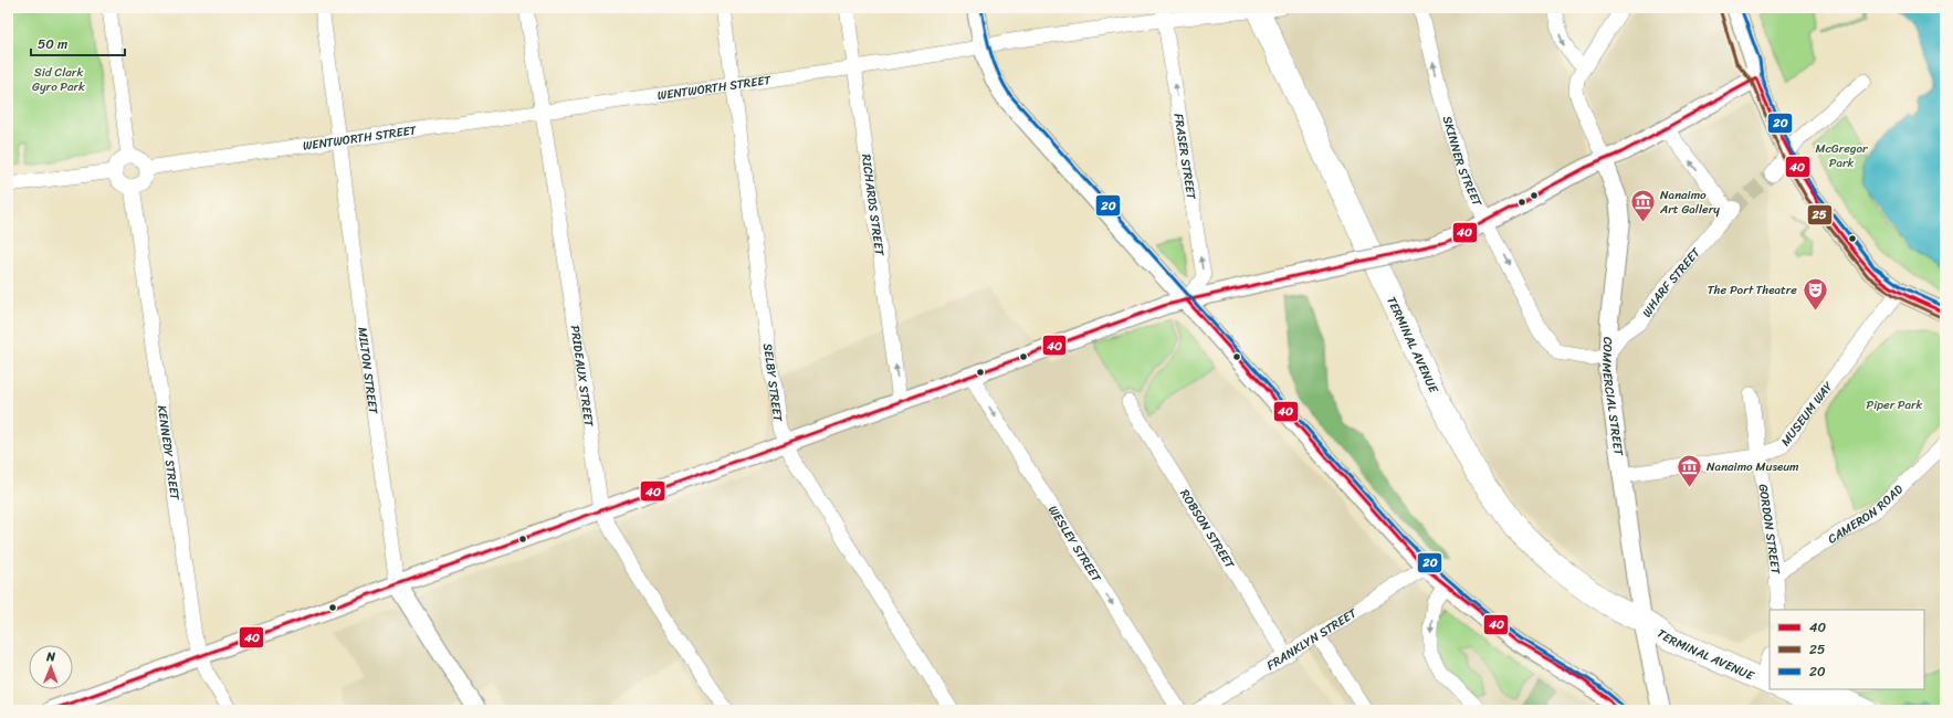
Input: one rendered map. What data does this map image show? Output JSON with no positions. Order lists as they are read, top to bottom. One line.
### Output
{"streets":{"highway":["TERMINAL AVENUE"],"street":["WENTWORTH STREET","FRASER STREET","SKINNER STREET","RICHARDS STREET","WHARF STREET","MILTON STREET","PRIDEAUX STREET","SELBY STREET","COMMERCIAL STREET","MUSEUM WAY","KENNEDY STREET","CAMERON ROAD","ROBSON STREET","GORDON STREET","WESLEY STREET","FRANKLYN STREET"]},"crossings":[["WENTWORTH STREET","FRASER STREET"],["WENTWORTH STREET","RICHARDS STREET"],["WENTWORTH STREET","TERMINAL AVENUE"],["WENTWORTH STREET","MILTON STREET"],["WENTWORTH STREET","PRIDEAUX STREET"],["WENTWORTH STREET","SELBY STREET"],["WENTWORTH STREET","KENNEDY STREET"],["SKINNER STREET","WHARF STREET"],["SKINNER STREET","COMMERCIAL STREET"],["WHARF STREET","COMMERCIAL STREET"],["TERMINAL AVENUE","COMMERCIAL STREET"],["COMMERCIAL STREET","MUSEUM WAY"],["MUSEUM WAY","GORDON STREET"],["CAMERON ROAD","GORDON STREET"],["ROBSON STREET","FRANKLYN STREET"]],"one_way":["FRASER STREET","RICHARDS STREET","WESLEY STREET"],"parks":["Sid Clark Gyro Park","McGregor Park","Piper Park"],"places":{"museum":["Nanaimo Art Gallery","Nanaimo Museum"],"theatre":["The Port Theatre"]},"lines":["transit line 20","transit line 25","transit line 40"],"legend":["40","25","20"],"scale_bar":"50 m","north":"top"}
